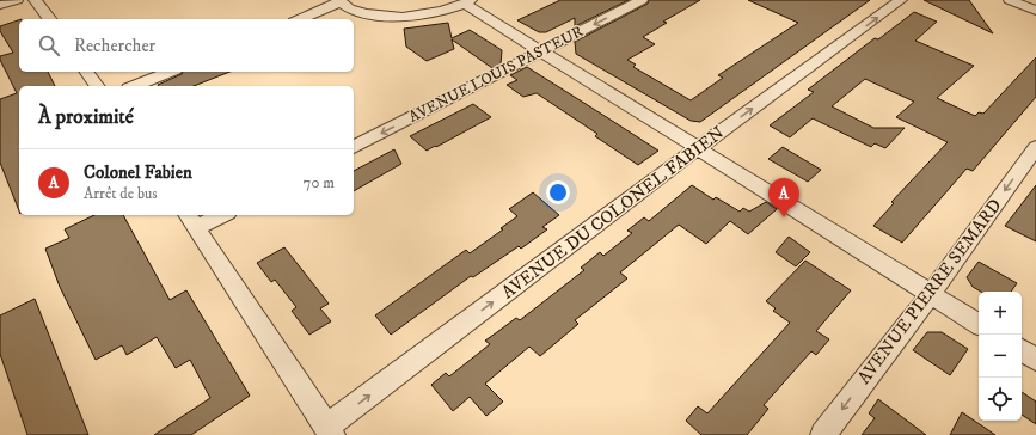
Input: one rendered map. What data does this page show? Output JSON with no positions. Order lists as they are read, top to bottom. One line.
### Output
{"streets":{"street":["AVENUE LOUIS PASTEUR","AVENUE DU COLONEL FABIEN","AVENUE PIERRE SEMARD"]},"one_way":["AVENUE LOUIS PASTEUR","AVENUE DU COLONEL FABIEN","AVENUE PIERRE SEMARD"],"page":{"search":"Rechercher","heading":"À proximité","list":[{"mark":"A","name":"Colonel Fabien","note":"Arrêt de bus","value":"70 m"}],"pins":"A","map_buttons":["+","−"]}}
